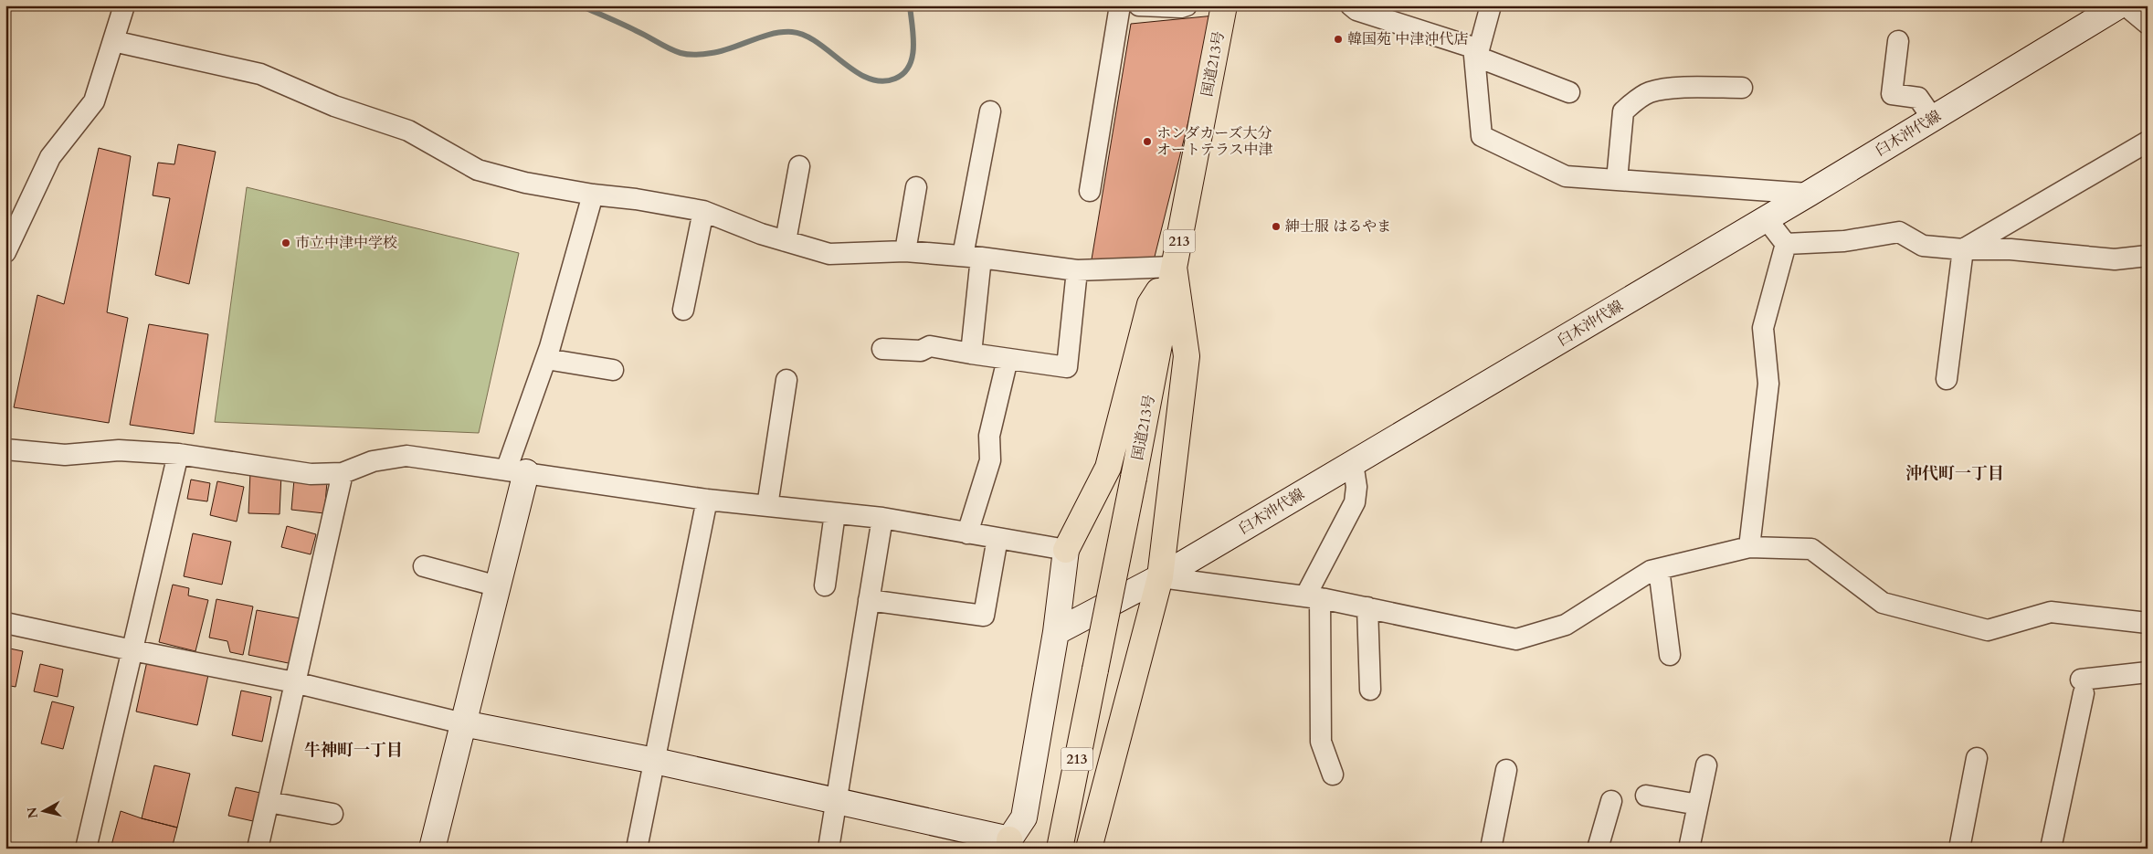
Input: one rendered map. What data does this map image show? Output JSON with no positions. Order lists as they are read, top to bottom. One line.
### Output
{"streets":{"highway":["国道213号","213"],"street":["臼木沖代線"]},"districts":["沖代町一丁目","牛神町一丁目"],"places":["韓国苑 中津沖代店","ホンダカーズ大分 オートテラス中津","紳士服 はるやま","市立中津中学校"],"north":"left"}
